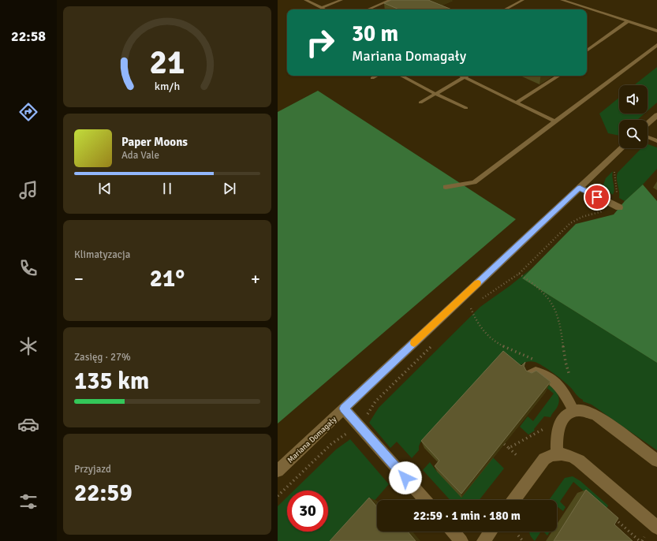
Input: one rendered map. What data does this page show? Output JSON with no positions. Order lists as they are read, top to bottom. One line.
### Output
{"streets":{"street":["Mariana Domagały"]},"page":{"tabs":"22:58","turn":["30 m","Mariana Domagały"],"song":["Paper Moons","Ada Vale"],"tile":["Klimatyzacja",["Zasięg · 27%","135 km"],["Przyjazd","22:59"]],"heat":["−","21°","+"],"limit":"30","trip":"22:59 · 1 min · 180 m","gauge":["21","km/h"]}}
